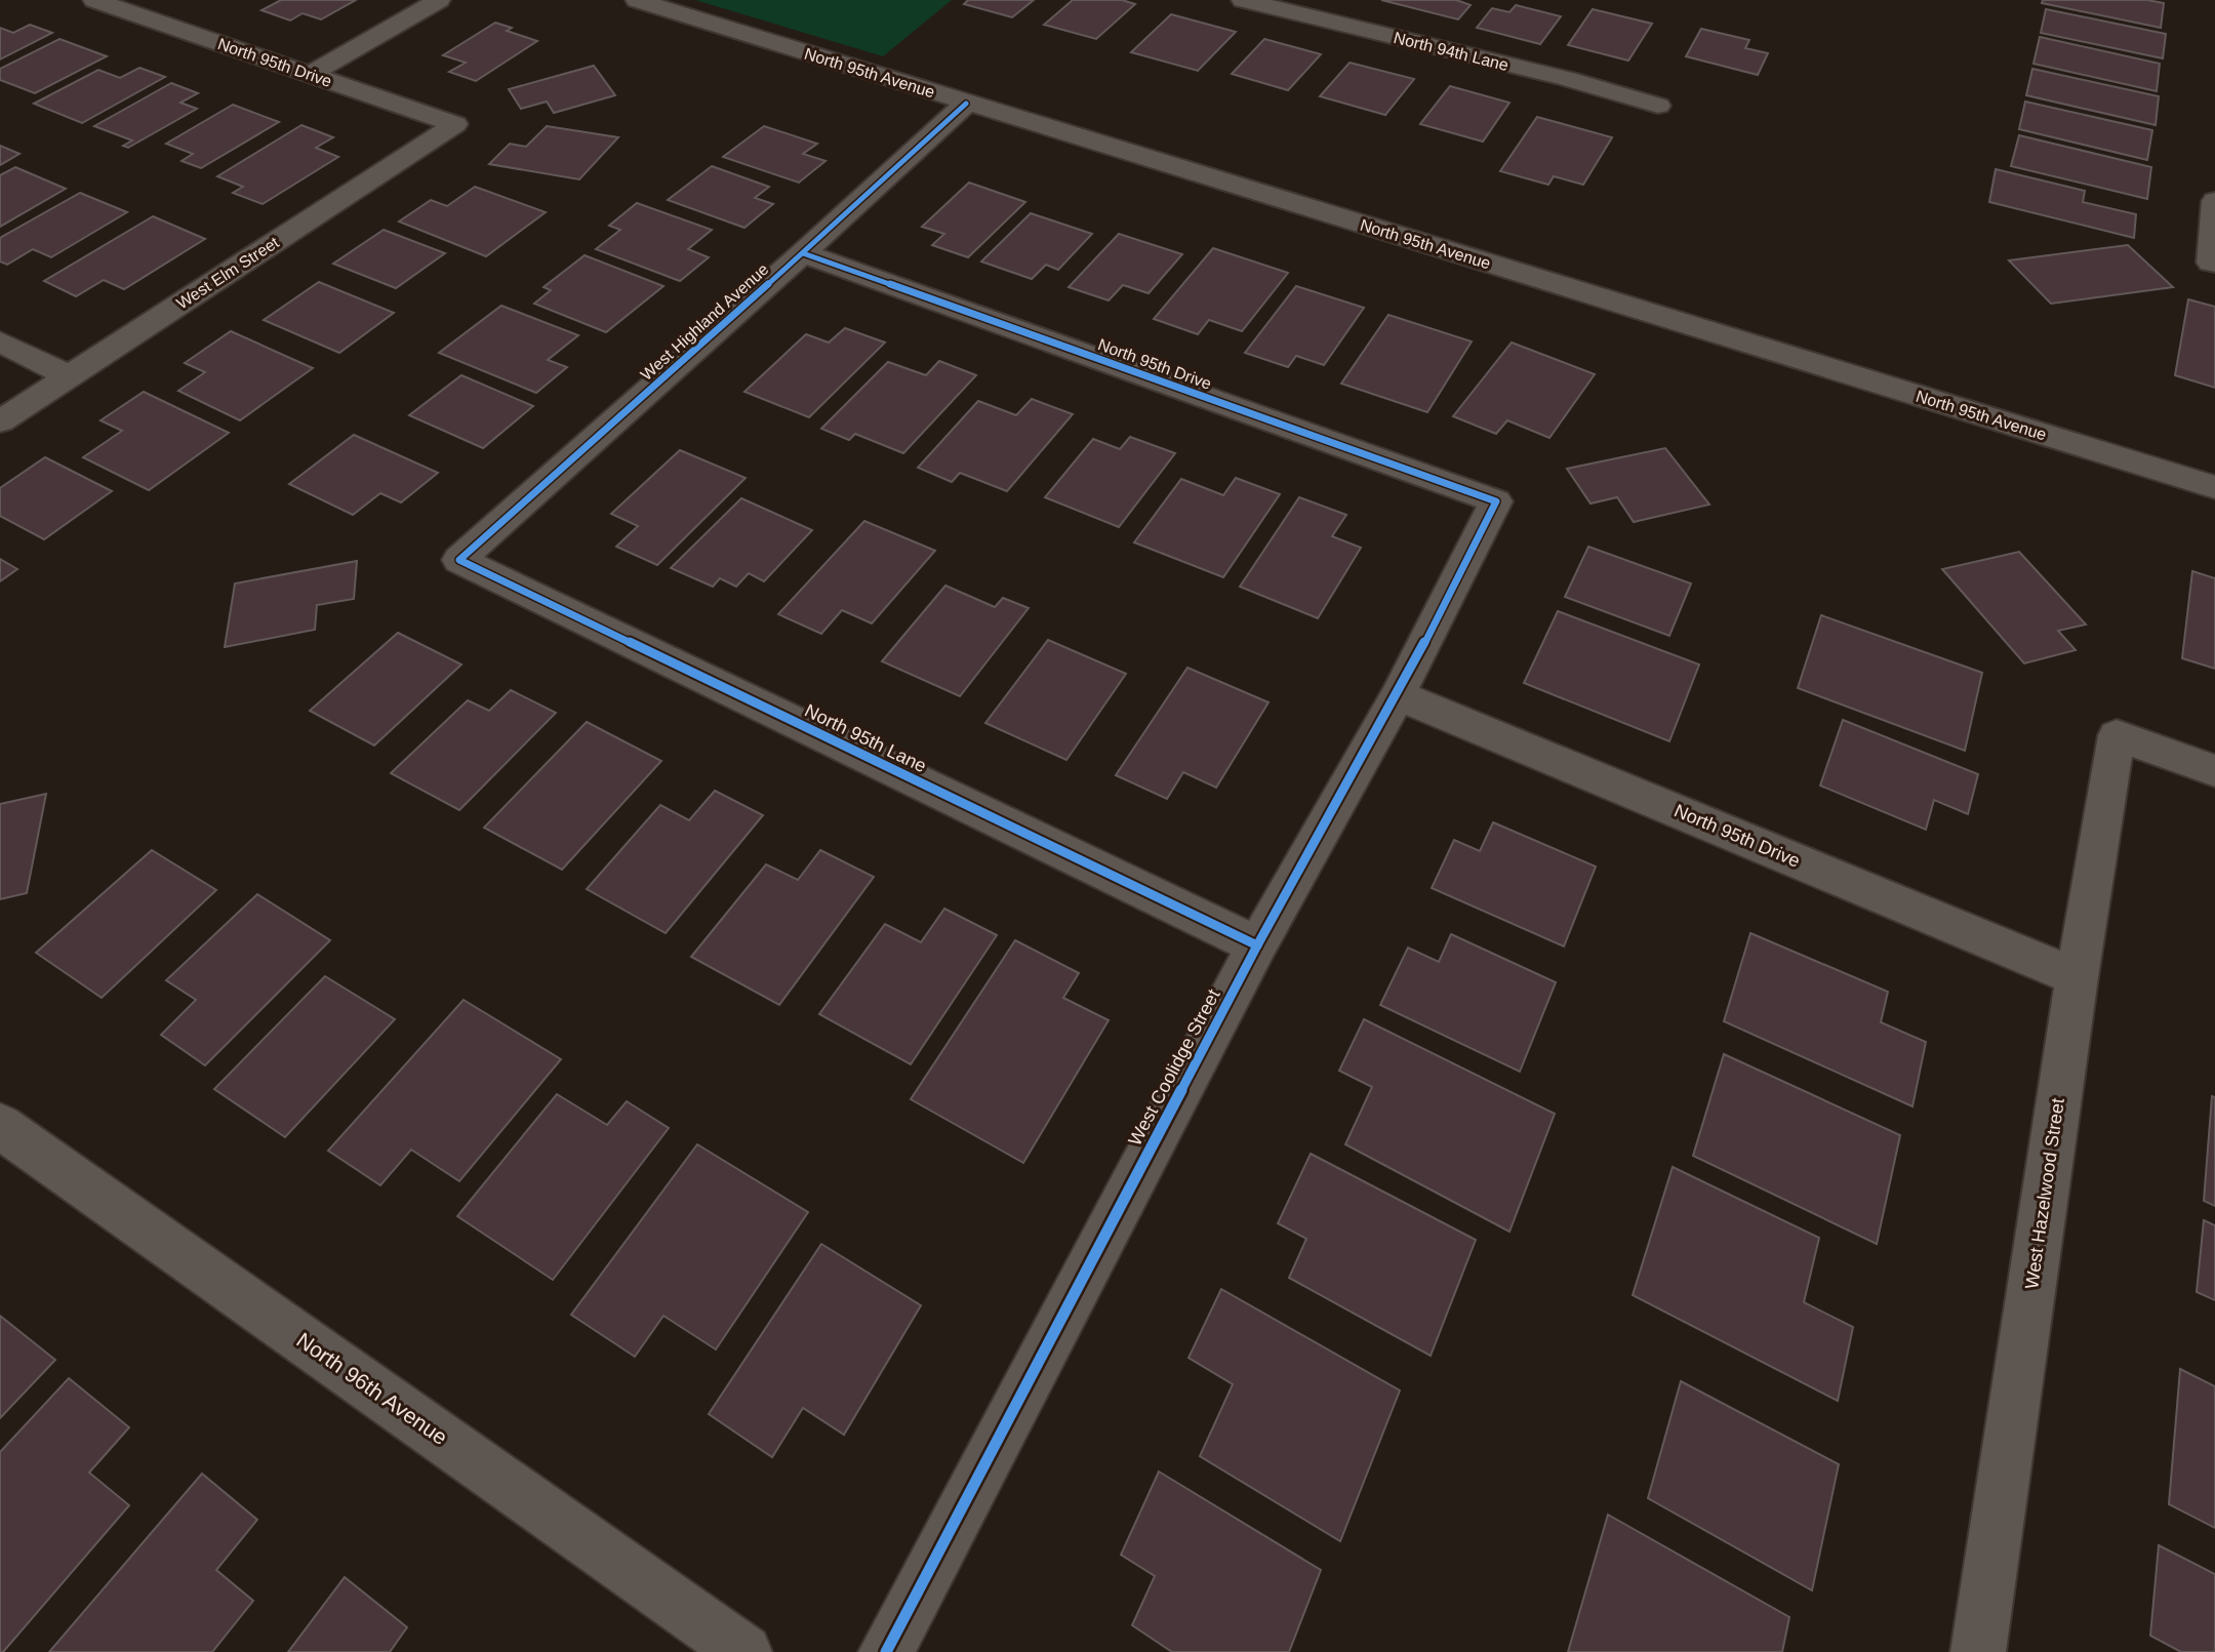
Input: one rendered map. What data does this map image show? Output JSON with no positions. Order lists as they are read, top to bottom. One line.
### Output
{"streets":{"street":["North 94th Lane","North 95th Drive","North 95th Avenue","West Elm Street","West Highland Avenue","North 95th Lane","West Coolidge Street","West Hazelwood Street","North 96th Avenue"]},"crossings":[["North 95th Drive","West Elm Street"],["North 95th Drive","West Highland Avenue"],["North 95th Drive","West Coolidge Street"],["North 95th Drive","West Hazelwood Street"],["North 95th Avenue","West Highland Avenue"],["West Highland Avenue","North 95th Lane"],["North 95th Lane","West Coolidge Street"]]}
